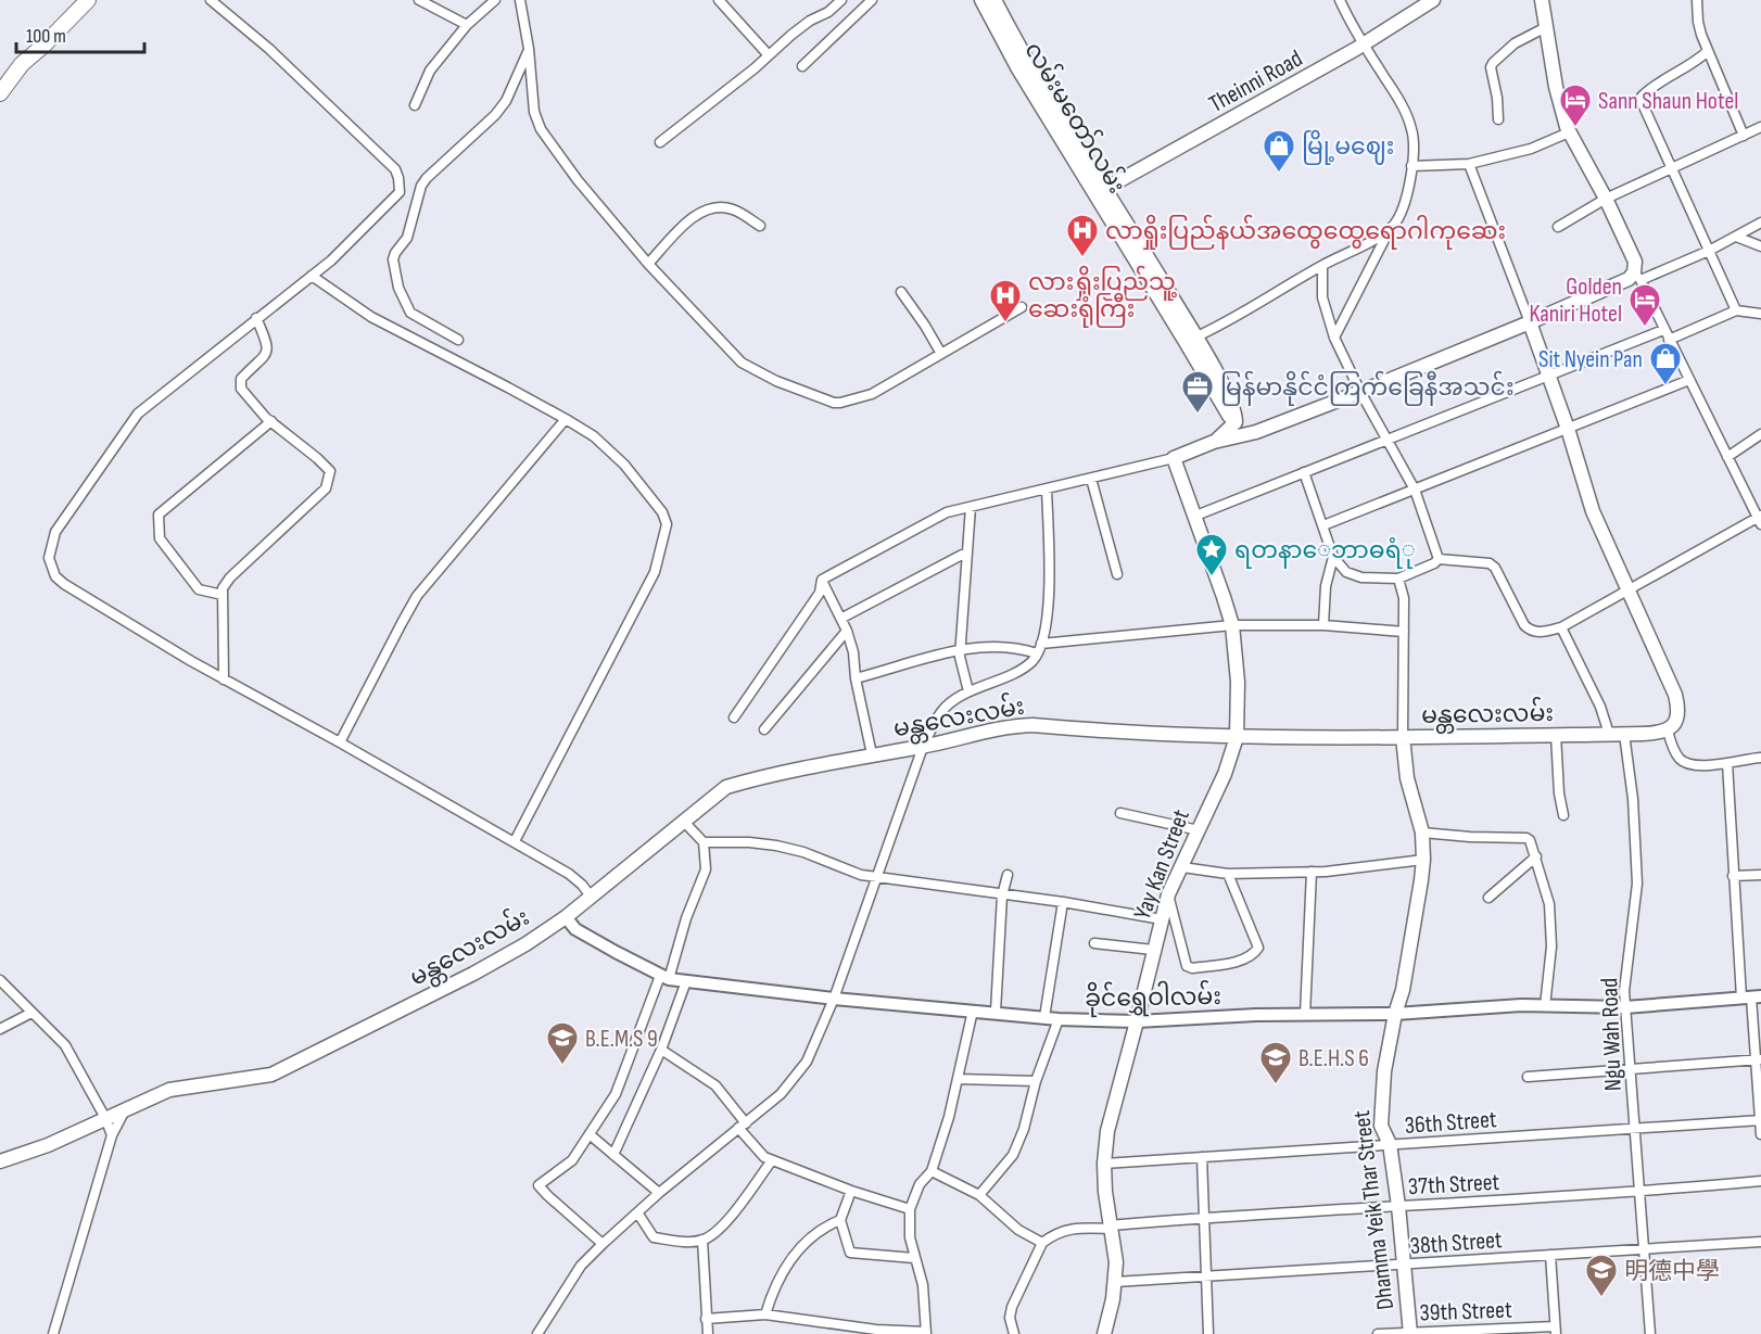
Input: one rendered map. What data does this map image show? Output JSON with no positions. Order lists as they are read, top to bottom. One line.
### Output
{"streets":{"main road":["Theinni Road","လမ်းမတော်လမ်း","မန္တလေးလမ်း","Yay Kan Street","Dhamma Yeik Thar Street"],"street":["ခိုင်ရွှေဝါလမ်း","Ngu Wah Road","36th Street","37th Street","38th Street","39th Street"]},"crossings":[["Theinni Road","လမ်းမတော်လမ်း"],["မန္တလေးလမ်း","Yay Kan Street"],["မန္တလေးလမ်း","ခိုင်ရွှေဝါလမ်း"],["မန္တလေးလမ်း","Ngu Wah Road"],["မန္တလေးလမ်း","Dhamma Yeik Thar Street"],["Yay Kan Street","ခိုင်ရွှေဝါလမ်း"],["Yay Kan Street","36th Street"],["Yay Kan Street","37th Street"],["Yay Kan Street","38th Street"],["ခိုင်ရွှေဝါလမ်း","Ngu Wah Road"],["ခိုင်ရွှေဝါလမ်း","Dhamma Yeik Thar Street"],["Ngu Wah Road","36th Street"],["Ngu Wah Road","37th Street"],["Ngu Wah Road","38th Street"],["36th Street","Dhamma Yeik Thar Street"],["37th Street","Dhamma Yeik Thar Street"],["Dhamma Yeik Thar Street","38th Street"],["Dhamma Yeik Thar Street","39th Street"]],"places":{"hotel":["Sann Shaun Hotel","Golden Kaniri Hotel"],"shop":["မြို့မဈေး","Sit Nyein Pan"],"hospital":["လာရှိုးပြည်နယ်အထွေထွေရောဂါကုဆေး","လားရှိုးပြည်သူ့ ဆေးရုံကြီး"],"office":["မြန်မာနိုင်ငံကြက်ခြေနီအသင်း"],"place":["ရတနာေဘာဓရံု"],"school or university":["B.E.M.S 9","B.E.H.S 6","明德中學"]},"scale_bar":"100 m"}
